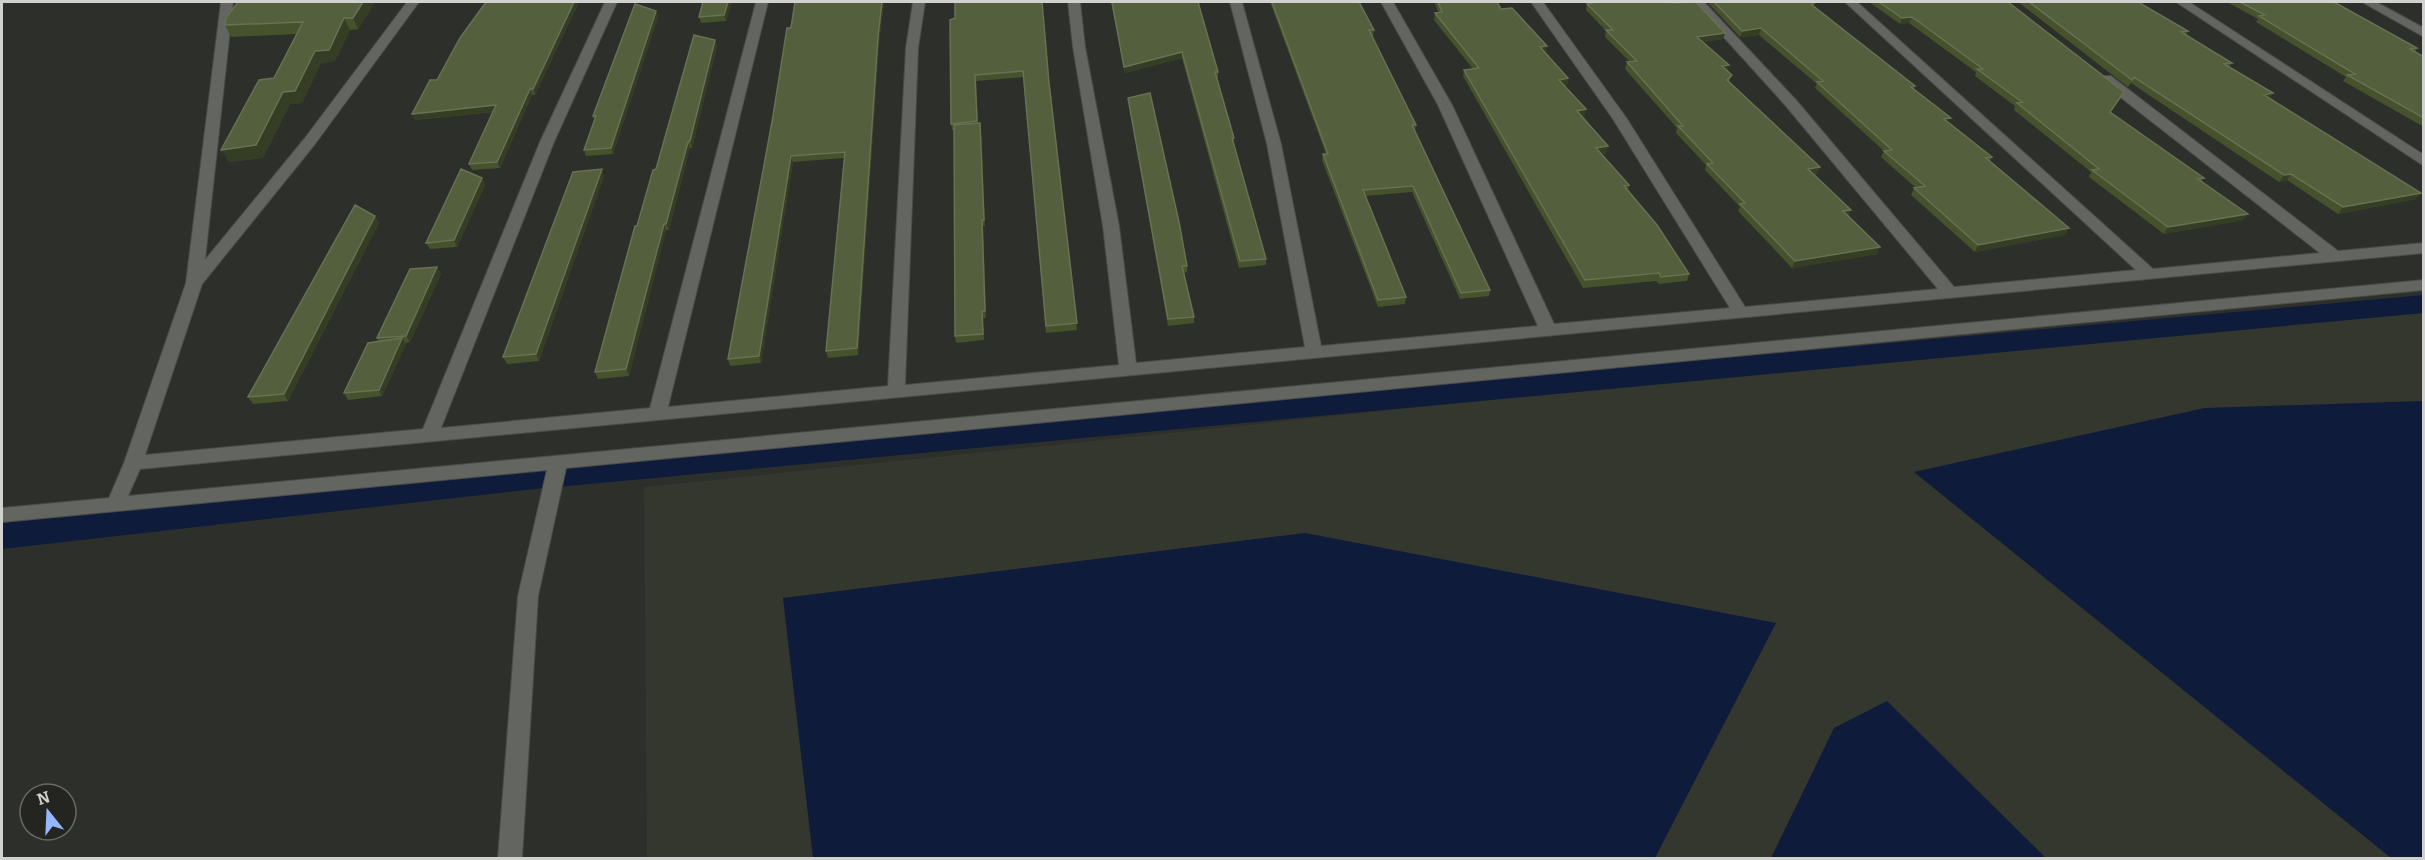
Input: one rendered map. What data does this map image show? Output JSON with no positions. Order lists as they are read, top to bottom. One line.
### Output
{"north":"top"}
